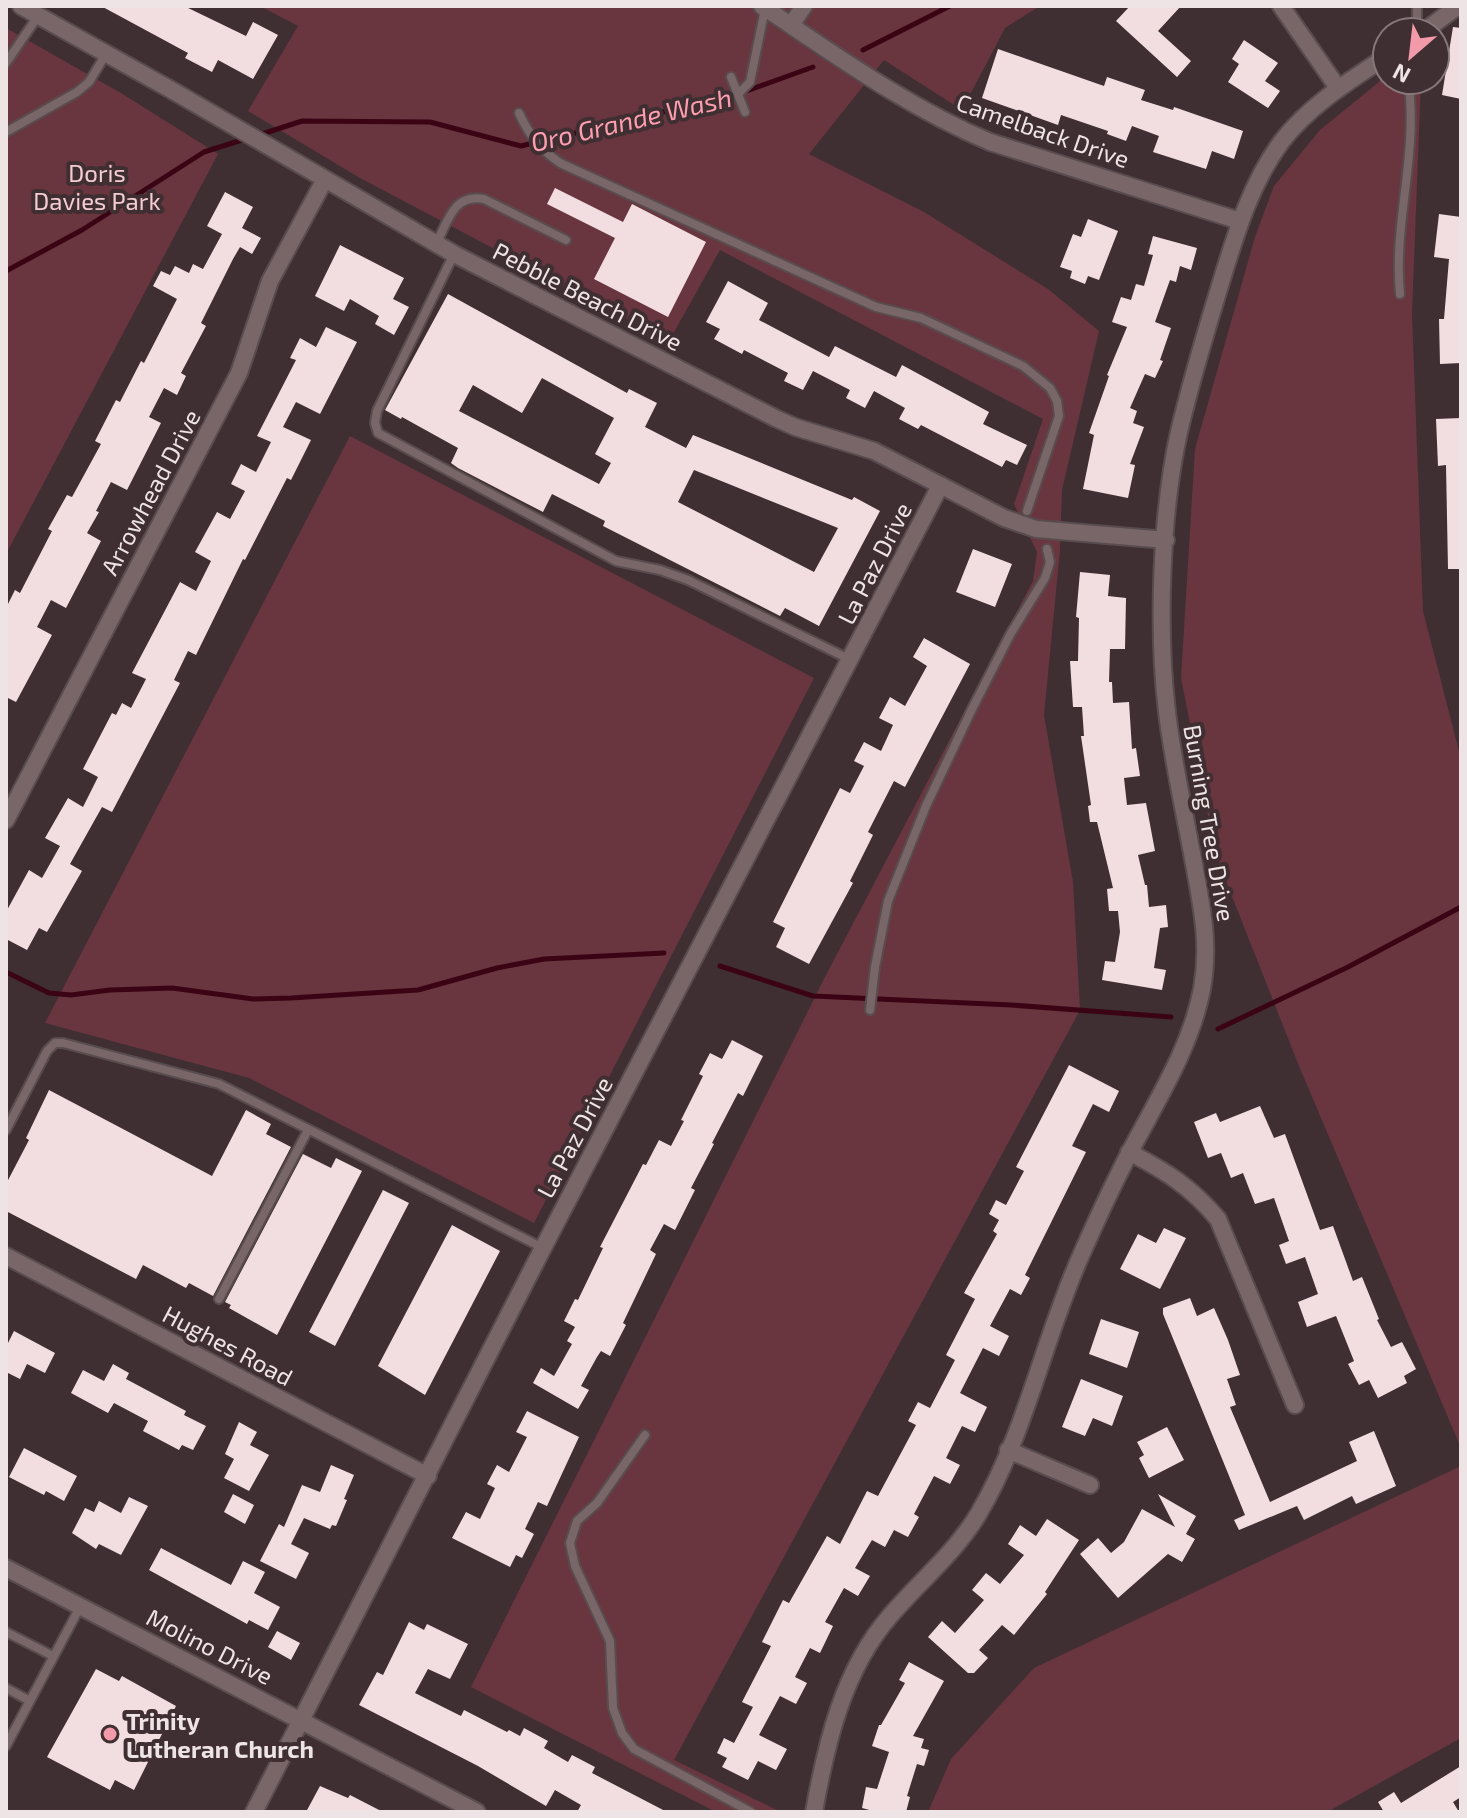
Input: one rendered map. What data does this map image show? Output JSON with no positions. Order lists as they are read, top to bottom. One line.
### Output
{"streets":{"street":["Camelback Drive","Pebble Beach Drive","Arrowhead Drive","La Paz Drive","Burning Tree Drive","Hughes Road","Molino Drive"]},"crossings":[["Camelback Drive","Burning Tree Drive"],["Pebble Beach Drive","Arrowhead Drive"],["Pebble Beach Drive","La Paz Drive"],["Pebble Beach Drive","Burning Tree Drive"],["La Paz Drive","Hughes Road"],["La Paz Drive","Molino Drive"]],"water":["Oro Grande Wash"],"parks":["Doris Davies Park"],"places":["Trinity Lutheran Church"],"north":"bottom left"}
